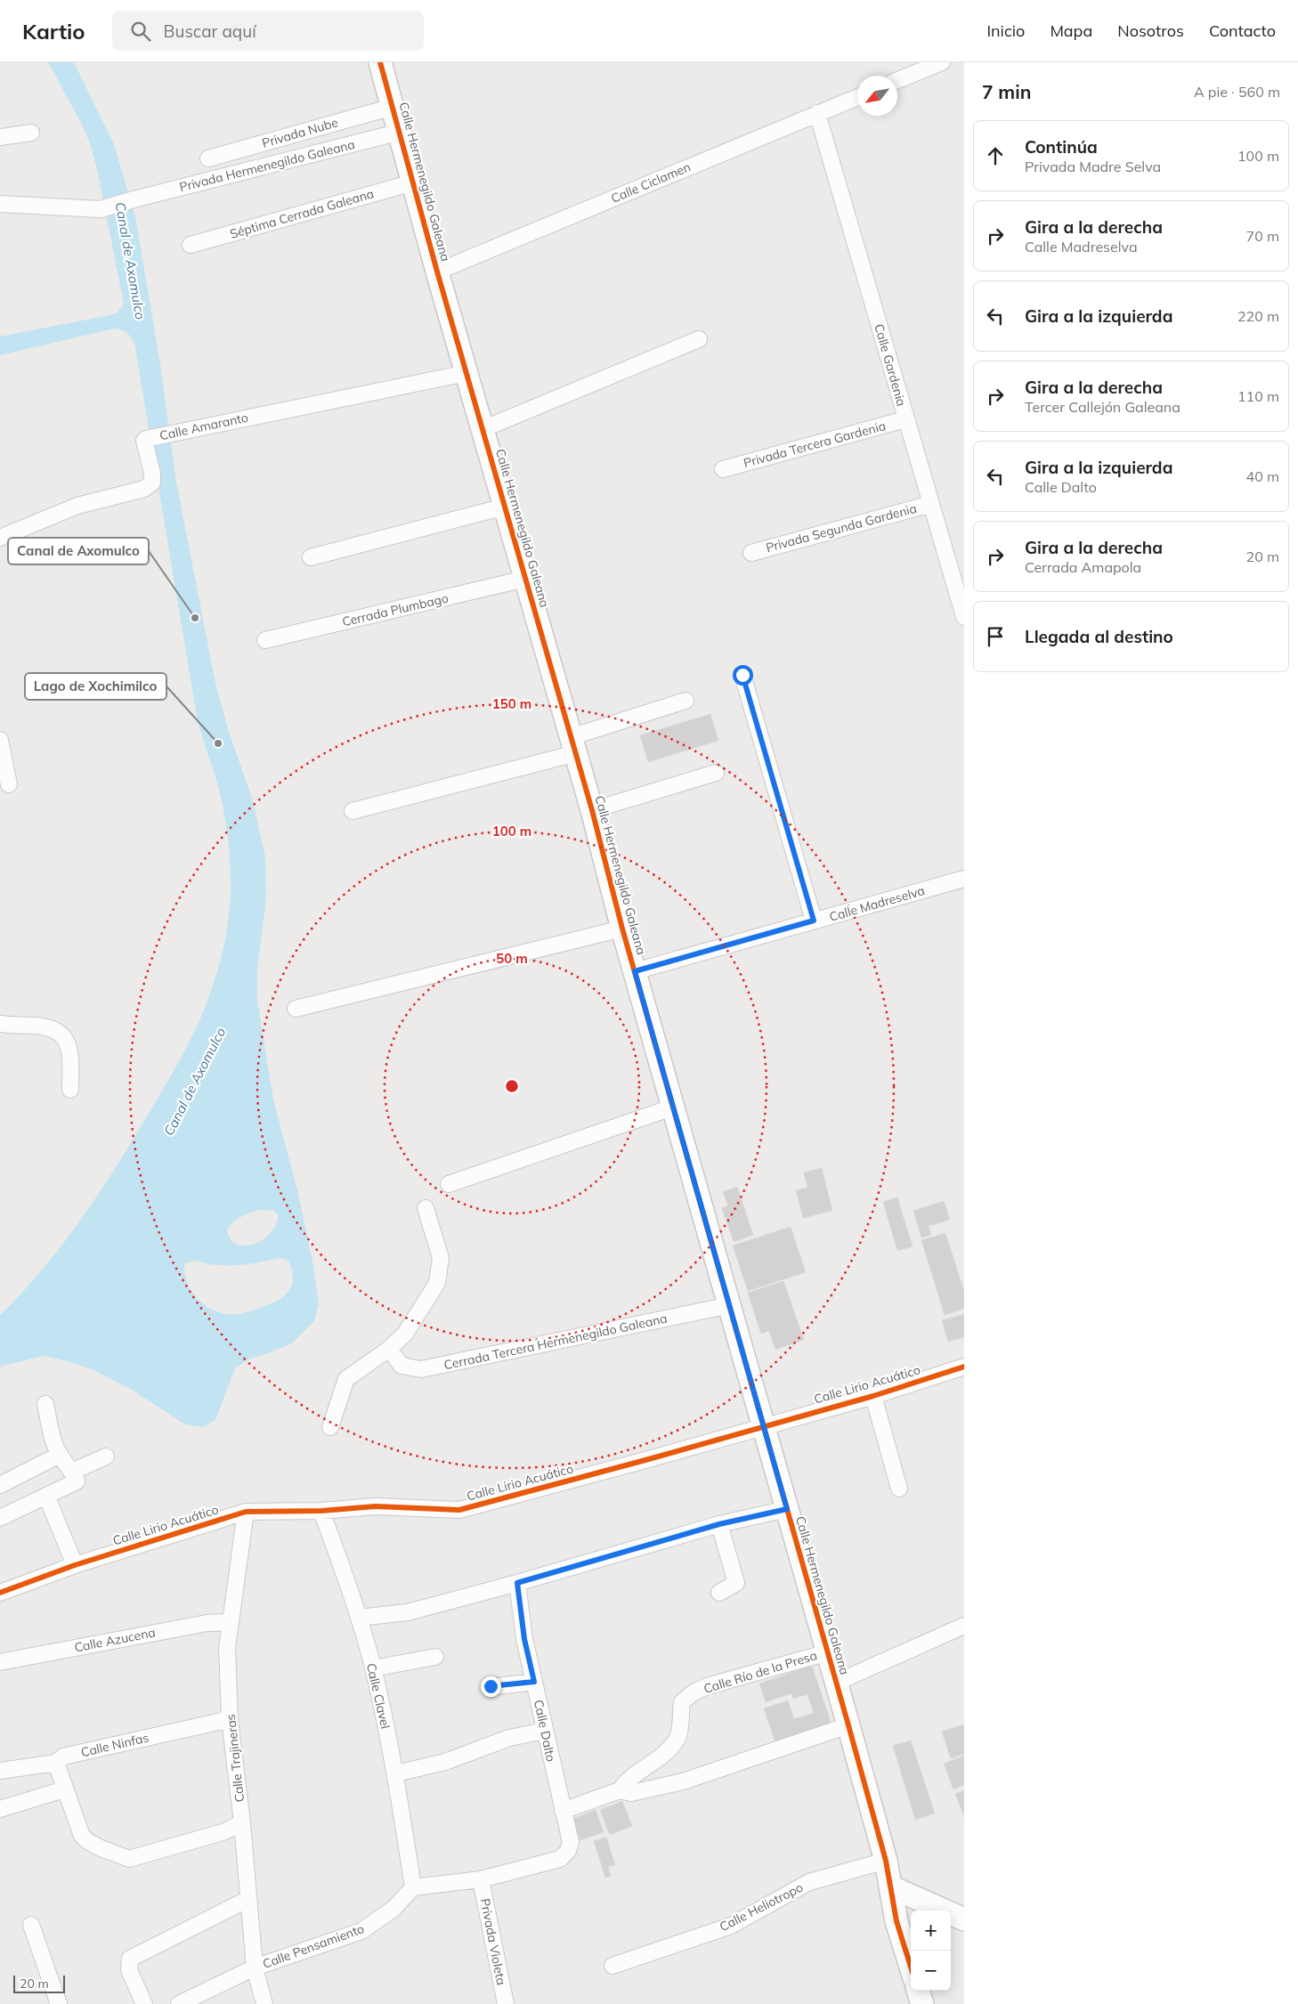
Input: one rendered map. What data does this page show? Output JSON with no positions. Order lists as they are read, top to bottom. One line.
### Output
{"streets":{"street":["Privada Nube","Privada Hermenegildo Galeana","Calle Hermenegildo Galeana","Calle Ciclamen","Séptima Cerrada Galeana","Calle Gardenia","Calle Amaranto","Privada Tercera Gardenia","Privada Segunda Gardenia","Cerrada Plumbago","Calle Madreselva","Cerrada Tercera Hermenegildo Galeana","Calle Lirio Acuático","Calle Azucena","Calle Río de la Presa","Calle Clavel","Calle Dalto","Calle Ninfas","Calle Trajineras","Calle Heliotropo","Privada Violeta","Calle Pensamiento"]},"crossings":[["Privada Nube","Calle Hermenegildo Galeana"],["Privada Hermenegildo Galeana","Calle Hermenegildo Galeana"],["Calle Hermenegildo Galeana","Calle Ciclamen"],["Calle Hermenegildo Galeana","Séptima Cerrada Galeana"],["Calle Hermenegildo Galeana","Calle Amaranto"],["Calle Hermenegildo Galeana","Cerrada Plumbago"],["Calle Hermenegildo Galeana","Calle Madreselva"],["Calle Hermenegildo Galeana","Cerrada Tercera Hermenegildo Galeana"],["Calle Hermenegildo Galeana","Calle Lirio Acuático"],["Calle Hermenegildo Galeana","Calle Río de la Presa"],["Calle Hermenegildo Galeana","Calle Heliotropo"],["Calle Ciclamen","Calle Gardenia"],["Calle Gardenia","Privada Tercera Gardenia"],["Calle Gardenia","Privada Segunda Gardenia"],["Calle Lirio Acuático","Calle Clavel"],["Calle Lirio Acuático","Calle Trajineras"],["Calle Azucena","Calle Trajineras"],["Calle Clavel","Calle Pensamiento"],["Calle Dalto","Privada Violeta"],["Calle Ninfas","Calle Trajineras"],["Calle Trajineras","Calle Pensamiento"]],"water":["Canal de Axomulco"],"places":["Canal de Axomulco","Lago de Xochimilco"],"scale_bar":"20 m","north":"bottom left","page":{"header":"Kartio","search":"Buscar aquí","nav":["Inicio","Mapa","Nosotros","Contacto"],"heading":["7 min","A pie · 560 m"],"list":[["Continúa","Privada Madre Selva","100 m"],["Gira a la derecha","Calle Madreselva","70 m"],["Gira a la izquierda","220 m"],["Gira a la derecha","Tercer Callejón Galeana","110 m"],["Gira a la izquierda","Calle Dalto","40 m"],["Gira a la derecha","Cerrada Amapola","20 m"],"Llegada al destino"],"map_buttons":["+","−"],"scale":"20 m"},"rings":["150 m","100 m","50 m"]}
